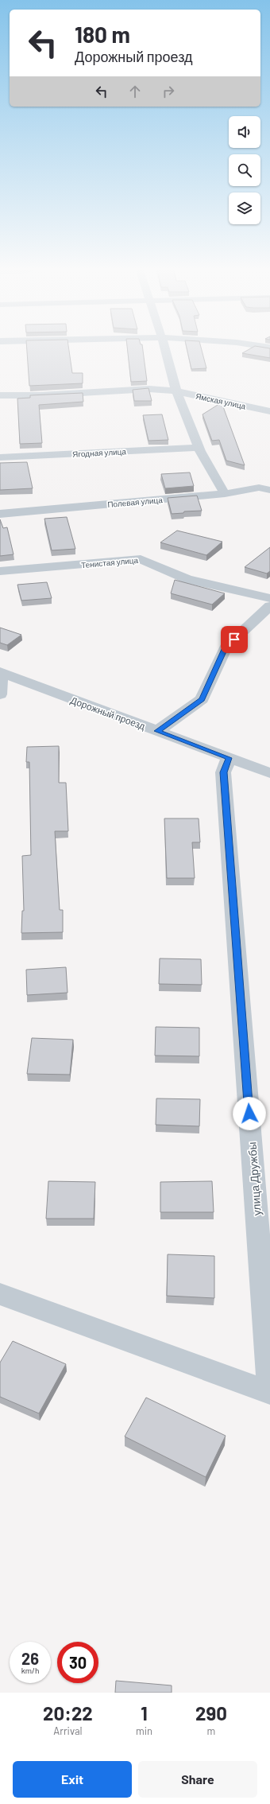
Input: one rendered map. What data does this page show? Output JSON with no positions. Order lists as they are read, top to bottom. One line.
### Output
{"streets":{"street":["Ямская улица","Ягодная улица","Полевая улица","Тенистая улица","Дорожный проезд","улица Дружбы"]},"crossings":[["Дорожный проезд","улица Дружбы"]],"page":{"turn":["180 m","Дорожный проезд"],"speed":"26 km/h","limit":"30","eta":["20:22","Arrival","1","min","290","m"],"buttons":["Exit","Share"]}}
